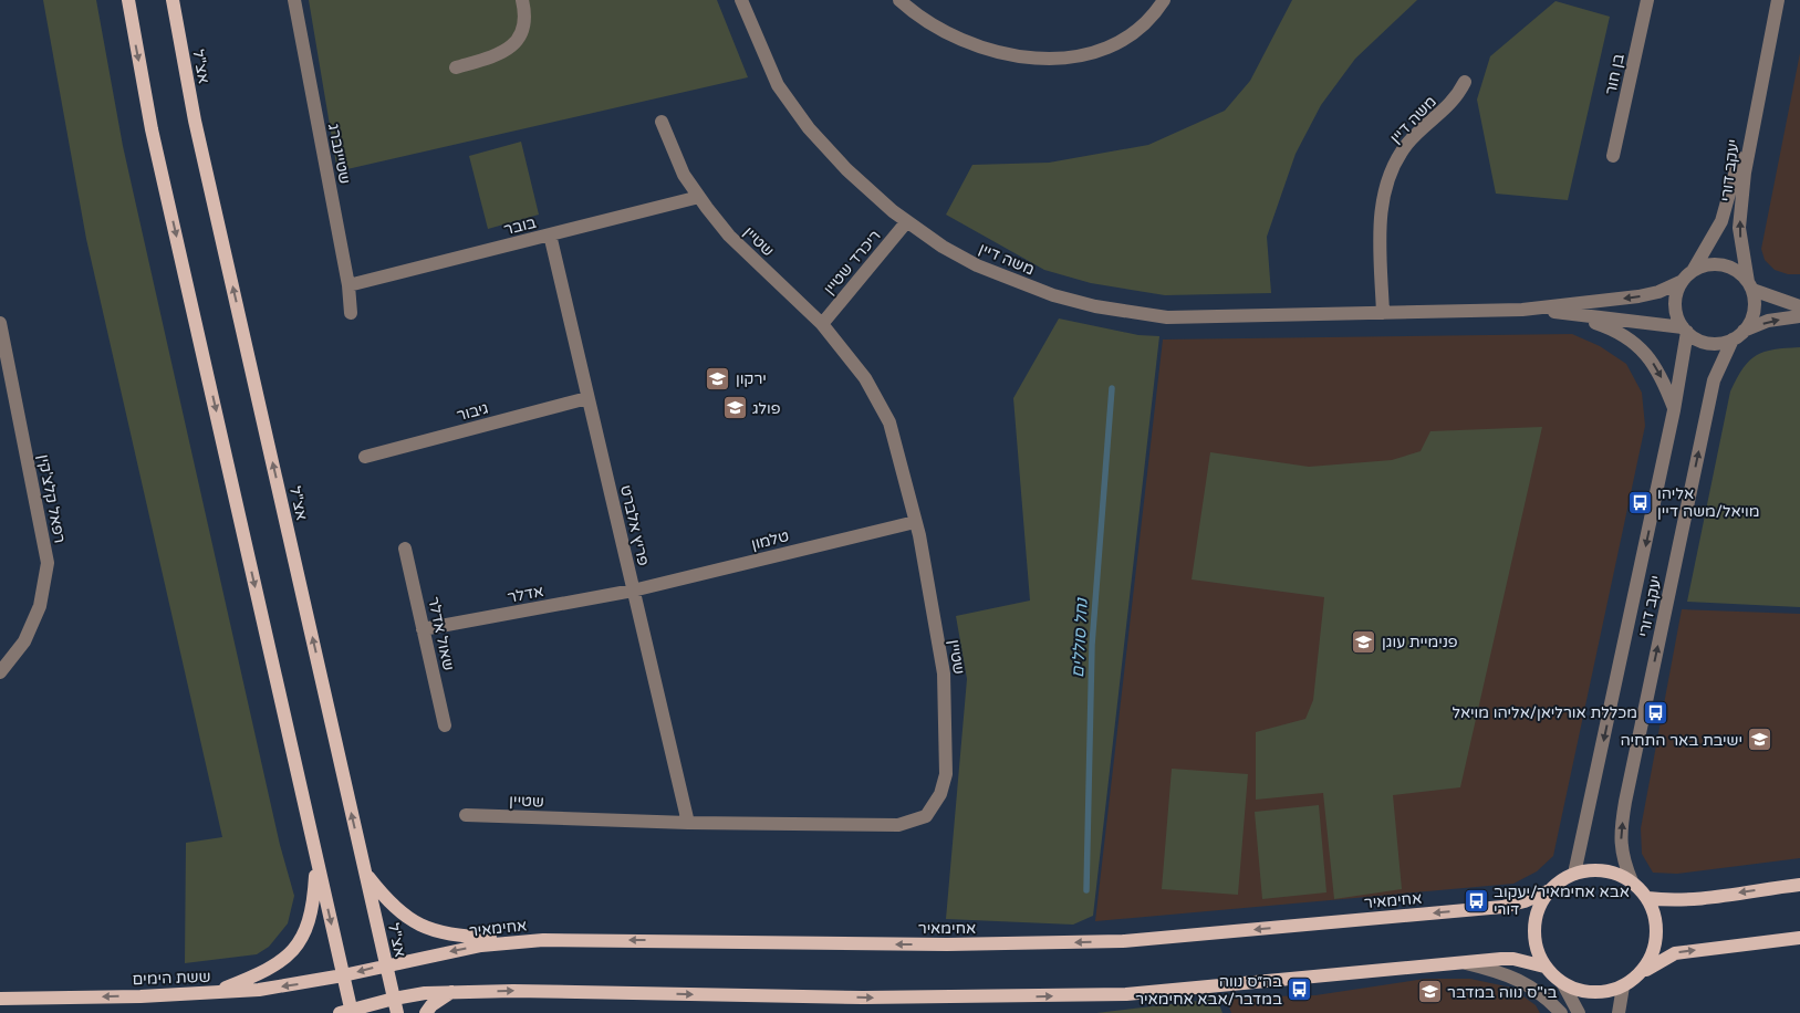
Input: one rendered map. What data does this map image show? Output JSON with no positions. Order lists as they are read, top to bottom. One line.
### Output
{"streets":{"main road":["אצ\"ל","אחימאיר","ששת הימים"],"street":["בן חור","משה דיין","שטיינברג","יעקב דורי","בובר","שטיין","ריכרד שטיין","גיבור","רפאל קלצ'קין","פריץ אלברט","טלמון","אדלר","שאול אדלר"]},"crossings":[["אצ\"ל","אחימאיר"],["משה דיין","יעקב דורי"],["משה דיין","ריכרד שטיין"],["שטיינברג","בובר"],["יעקב דורי","אחימאיר"],["בובר","שטיין"],["בובר","פריץ אלברט"],["שטיין","ריכרד שטיין"],["שטיין","פריץ אלברט"],["שטיין","טלמון"],["גיבור","פריץ אלברט"],["פריץ אלברט","טלמון"],["פריץ אלברט","אדלר"],["טלמון","אדלר"],["אדלר","שאול אדלר"],["אחימאיר","ששת הימים"]],"one_way":["ששת הימים"],"water":["נחל סוללים"],"places":{"school or university":["ירקון","פולג","פנימיית עוגן","ישיבת באר התחיה","בי\"ס נווה במדבר"],"bus stop":["אליהו מויאל/משה דיין","מכללת אורליאן/אליהו מויאל","אבא אחימאיר/יעקוב דורי","בה״ס נווה במדבר/אבא אחימאיר"]}}
